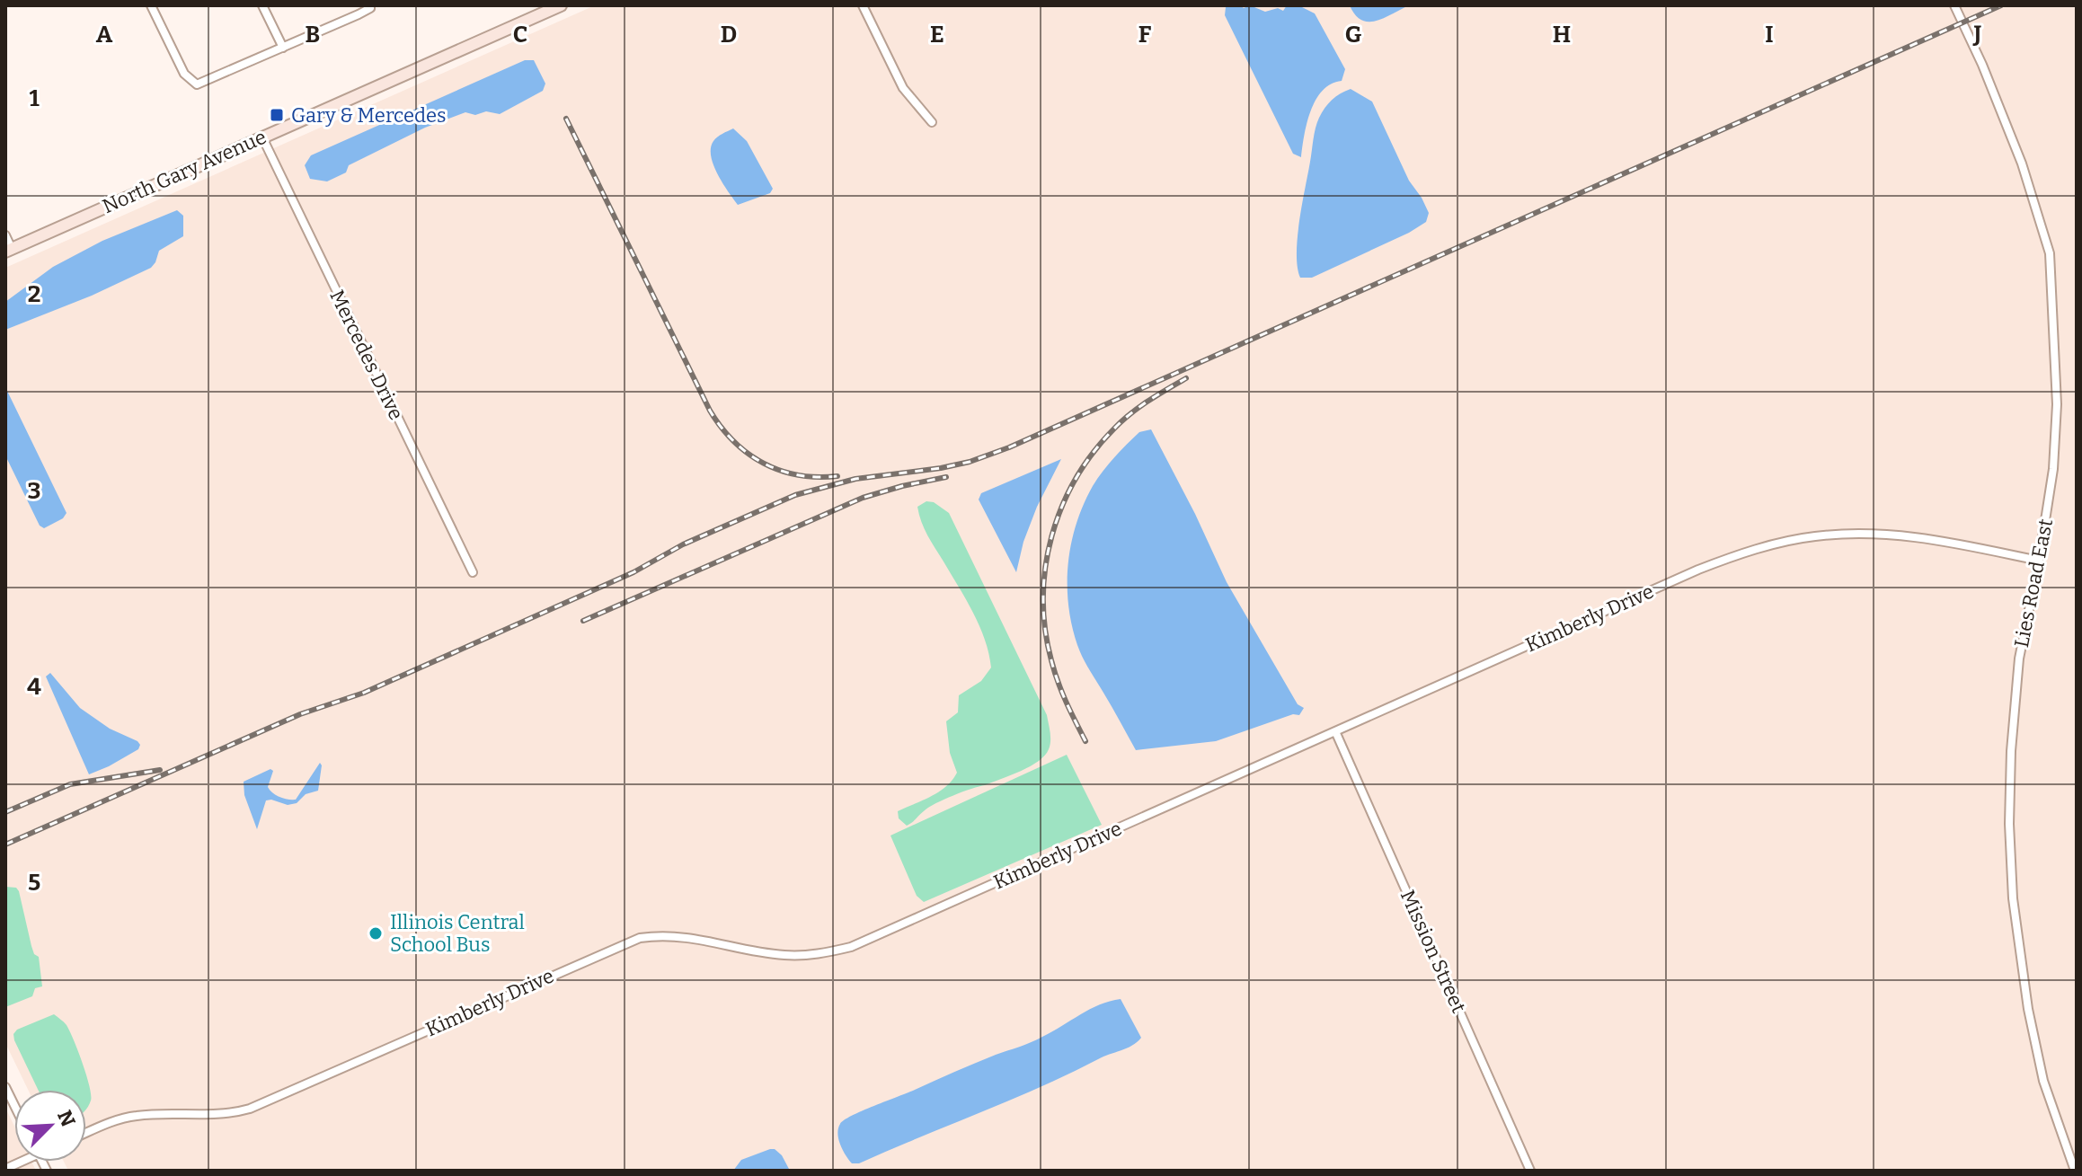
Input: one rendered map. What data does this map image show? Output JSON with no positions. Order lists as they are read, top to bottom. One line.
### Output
{"streets":{"street":["North Gary Avenue","Mercedes Drive","Lies Road East","Kimberly Drive","Mission Street"]},"crossings":[["North Gary Avenue","Mercedes Drive"],["Lies Road East","Kimberly Drive"],["Kimberly Drive","Mission Street"]],"places":{"transit":["Gary & Mercedes"],"other":["Illinois Central School Bus"]},"north":"top right","grid":{"columns":["A","B","C","D","E","F","G","H","I","J"],"rows":["1","2","3","4","5"]}}
